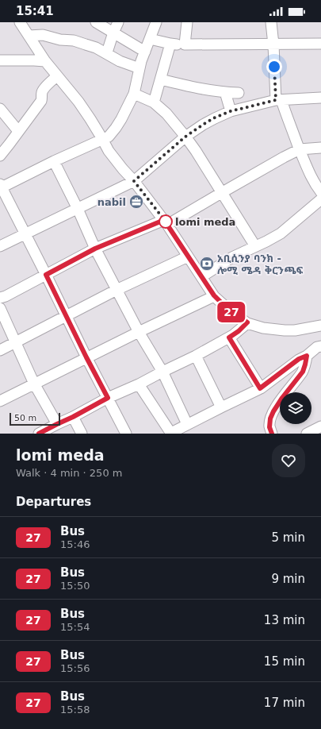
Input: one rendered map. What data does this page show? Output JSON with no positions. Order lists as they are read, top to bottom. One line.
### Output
{"places":{"office":["nabil"],"other":["lomi meda"],"bank":["አቢሲንያ ባንክ - ሎሚ ሜዳ ቅርንጫፍ"]},"lines":["bus line 27"],"scale_bar":"50 m","page":{"status":"15:41","on_map":"27","scale":"50 m","heading":[["lomi meda","Walk · 4 min · 250 m"],"Departures"],"list":[{"mark":"27","name":"Bus","note":"15:46","value":"5 min"},{"mark":"27","name":"Bus","note":"15:50","value":"9 min"},{"mark":"27","name":"Bus","note":"15:54","value":"13 min"},{"mark":"27","name":"Bus","note":"15:56","value":"15 min"},{"mark":"27","name":"Bus","note":"15:58","value":"17 min"}]}}
